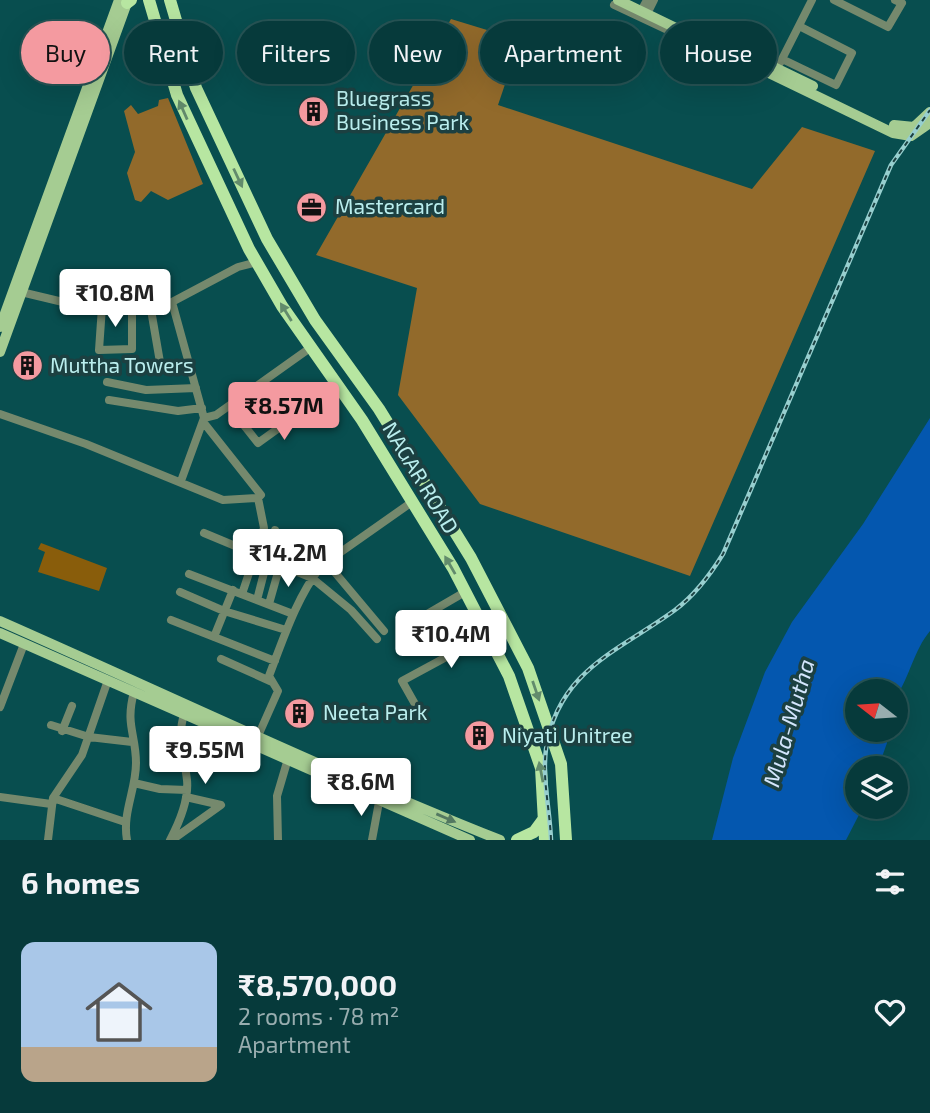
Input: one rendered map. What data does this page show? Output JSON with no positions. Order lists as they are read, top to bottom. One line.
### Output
{"streets":{"highway":["NAGAR ROAD"]},"water":["Mula-Mutha"],"places":{"building":["Bluegrass Business Park","Muttha Towers","Neeta Park","Niyati Unitree"],"office":["Mastercard"]},"north":"left","page":{"chip":["Buy","Rent","Filters","New","Apartment","House"],"price":["₹10.8M","₹8.57M","₹14.2M","₹10.4M","₹9.55M","₹8.6M"],"heading":"6 homes","list":[{"name":"₹8,570,000","note":"2 rooms · 78 m² · Apartment"}]}}
